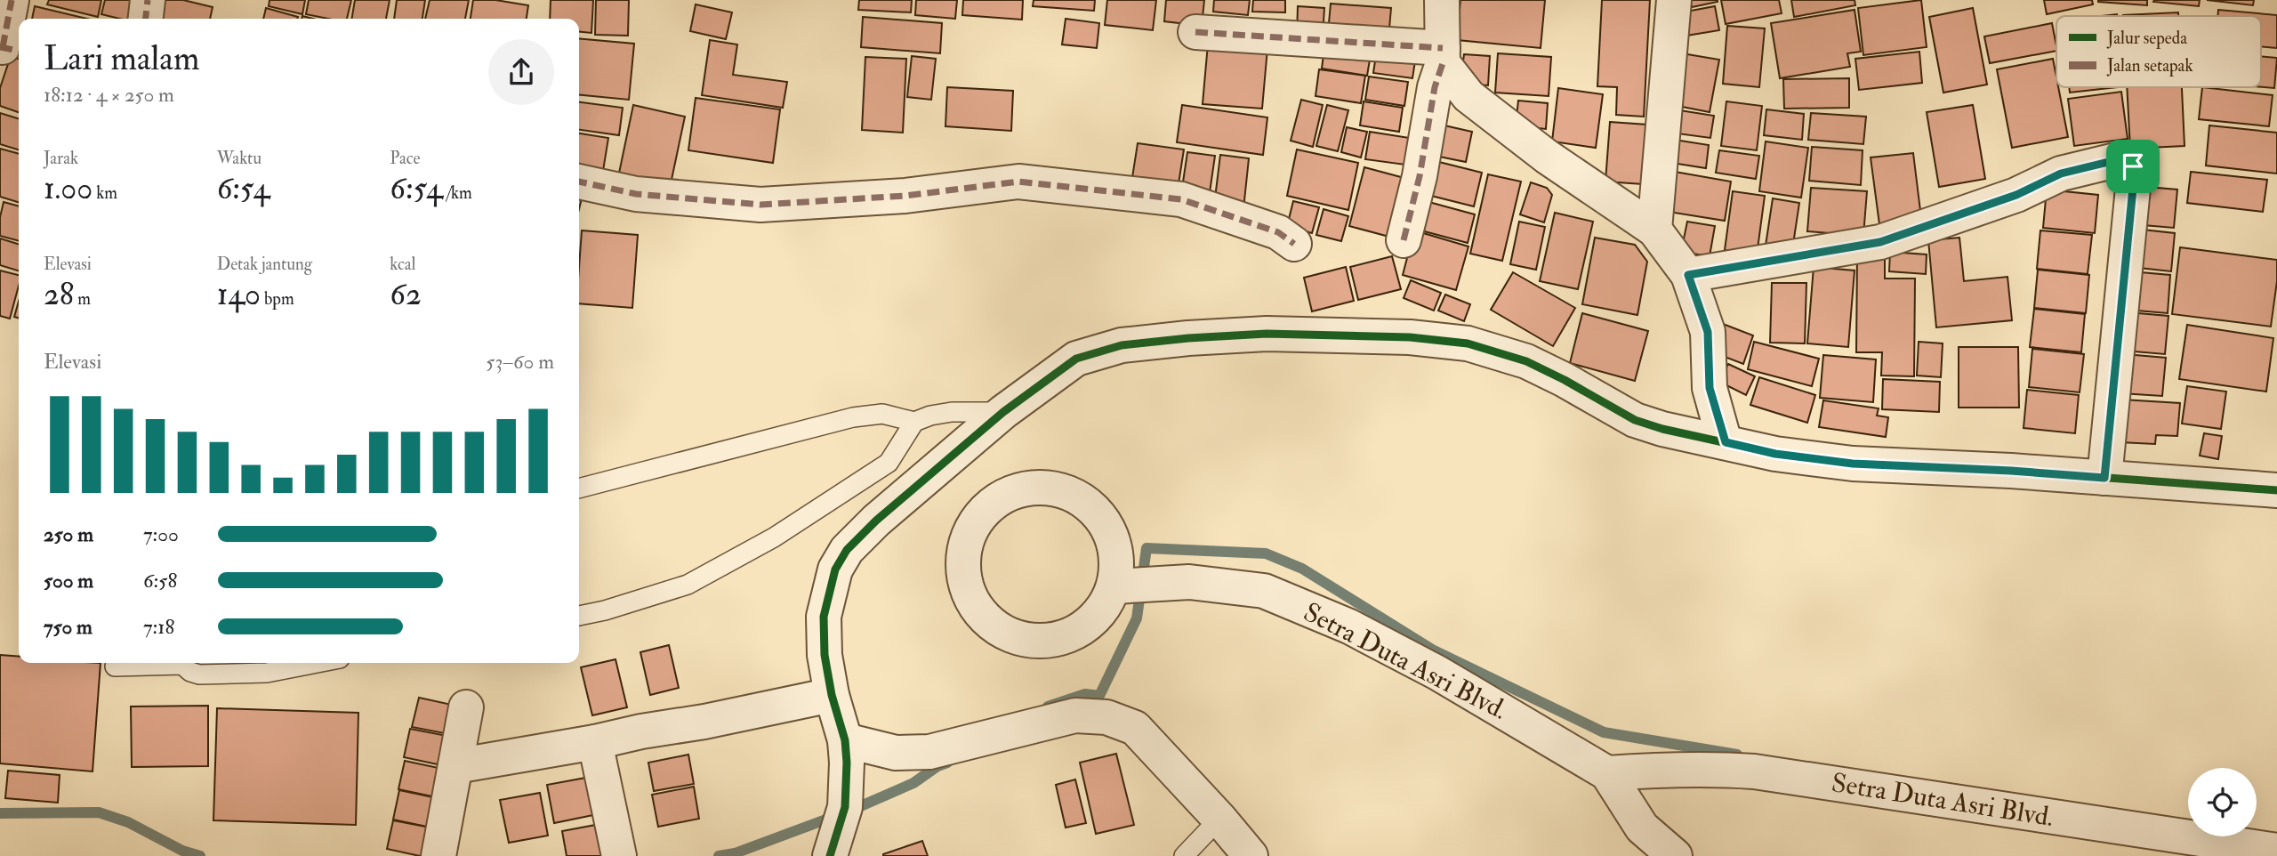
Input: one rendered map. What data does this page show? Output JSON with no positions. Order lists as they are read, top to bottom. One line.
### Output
{"streets":{"street":["Setra Duta Asri Blvd."]},"legend":["Jalur sepeda","Jalan setapak"],"page":{"heading":["Lari malam","18:12 · 4 × 250 m"],"stats":[["Jarak","1.00 km"],["Waktu","6:54"],["Pace","6:54 /km"],["Elevasi","28 m"],["Detak jantung","140 bpm"],["kcal","62"]],"chart":["Elevasi","53–60 m"],"list":[{"name":"250 m","note":"7:00"},{"name":"500 m","note":"6:58"},{"name":"750 m","note":"7:18"}]}}
